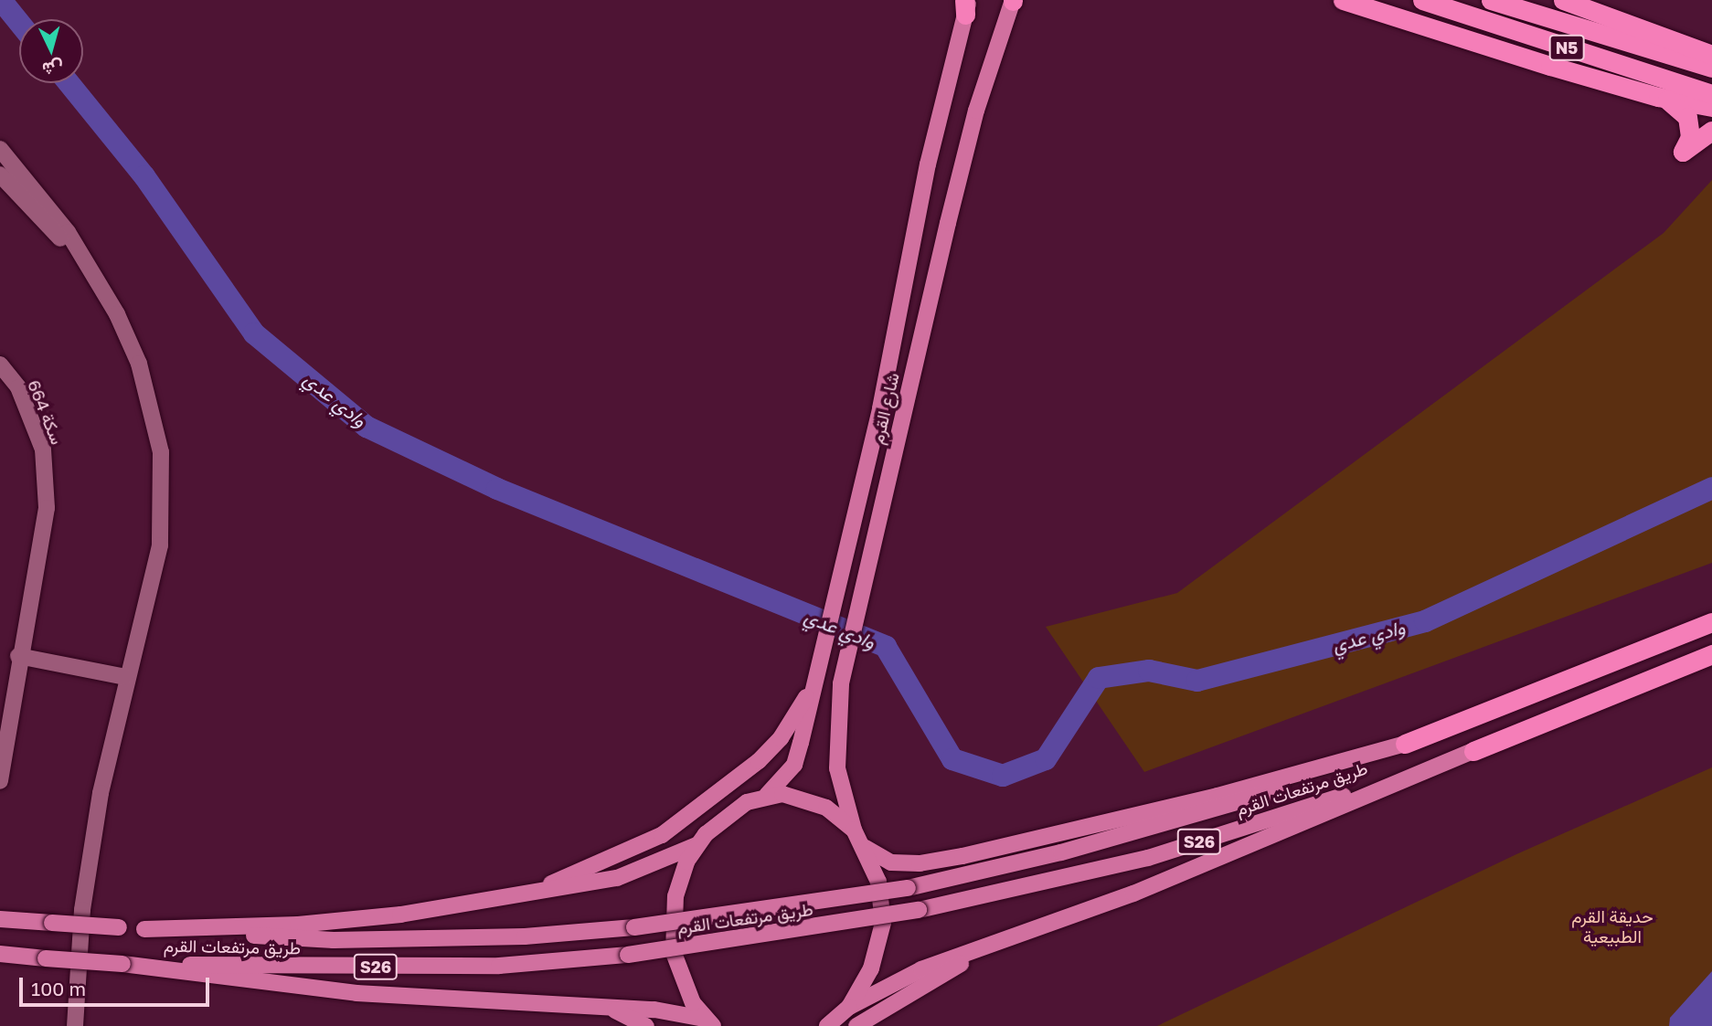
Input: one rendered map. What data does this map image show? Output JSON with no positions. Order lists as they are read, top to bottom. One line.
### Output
{"streets":{"highway":["N5","S26"],"main road":["شارع القرم","طريق مرتفعات القرم"],"street":["سكة 664"]},"crossings":[["طريق مرتفعات القرم","S26"]],"water":["وادي عدي"],"parks":["حديقة القرم الطبيعية"],"scale_bar":"100 m","north":"bottom"}
